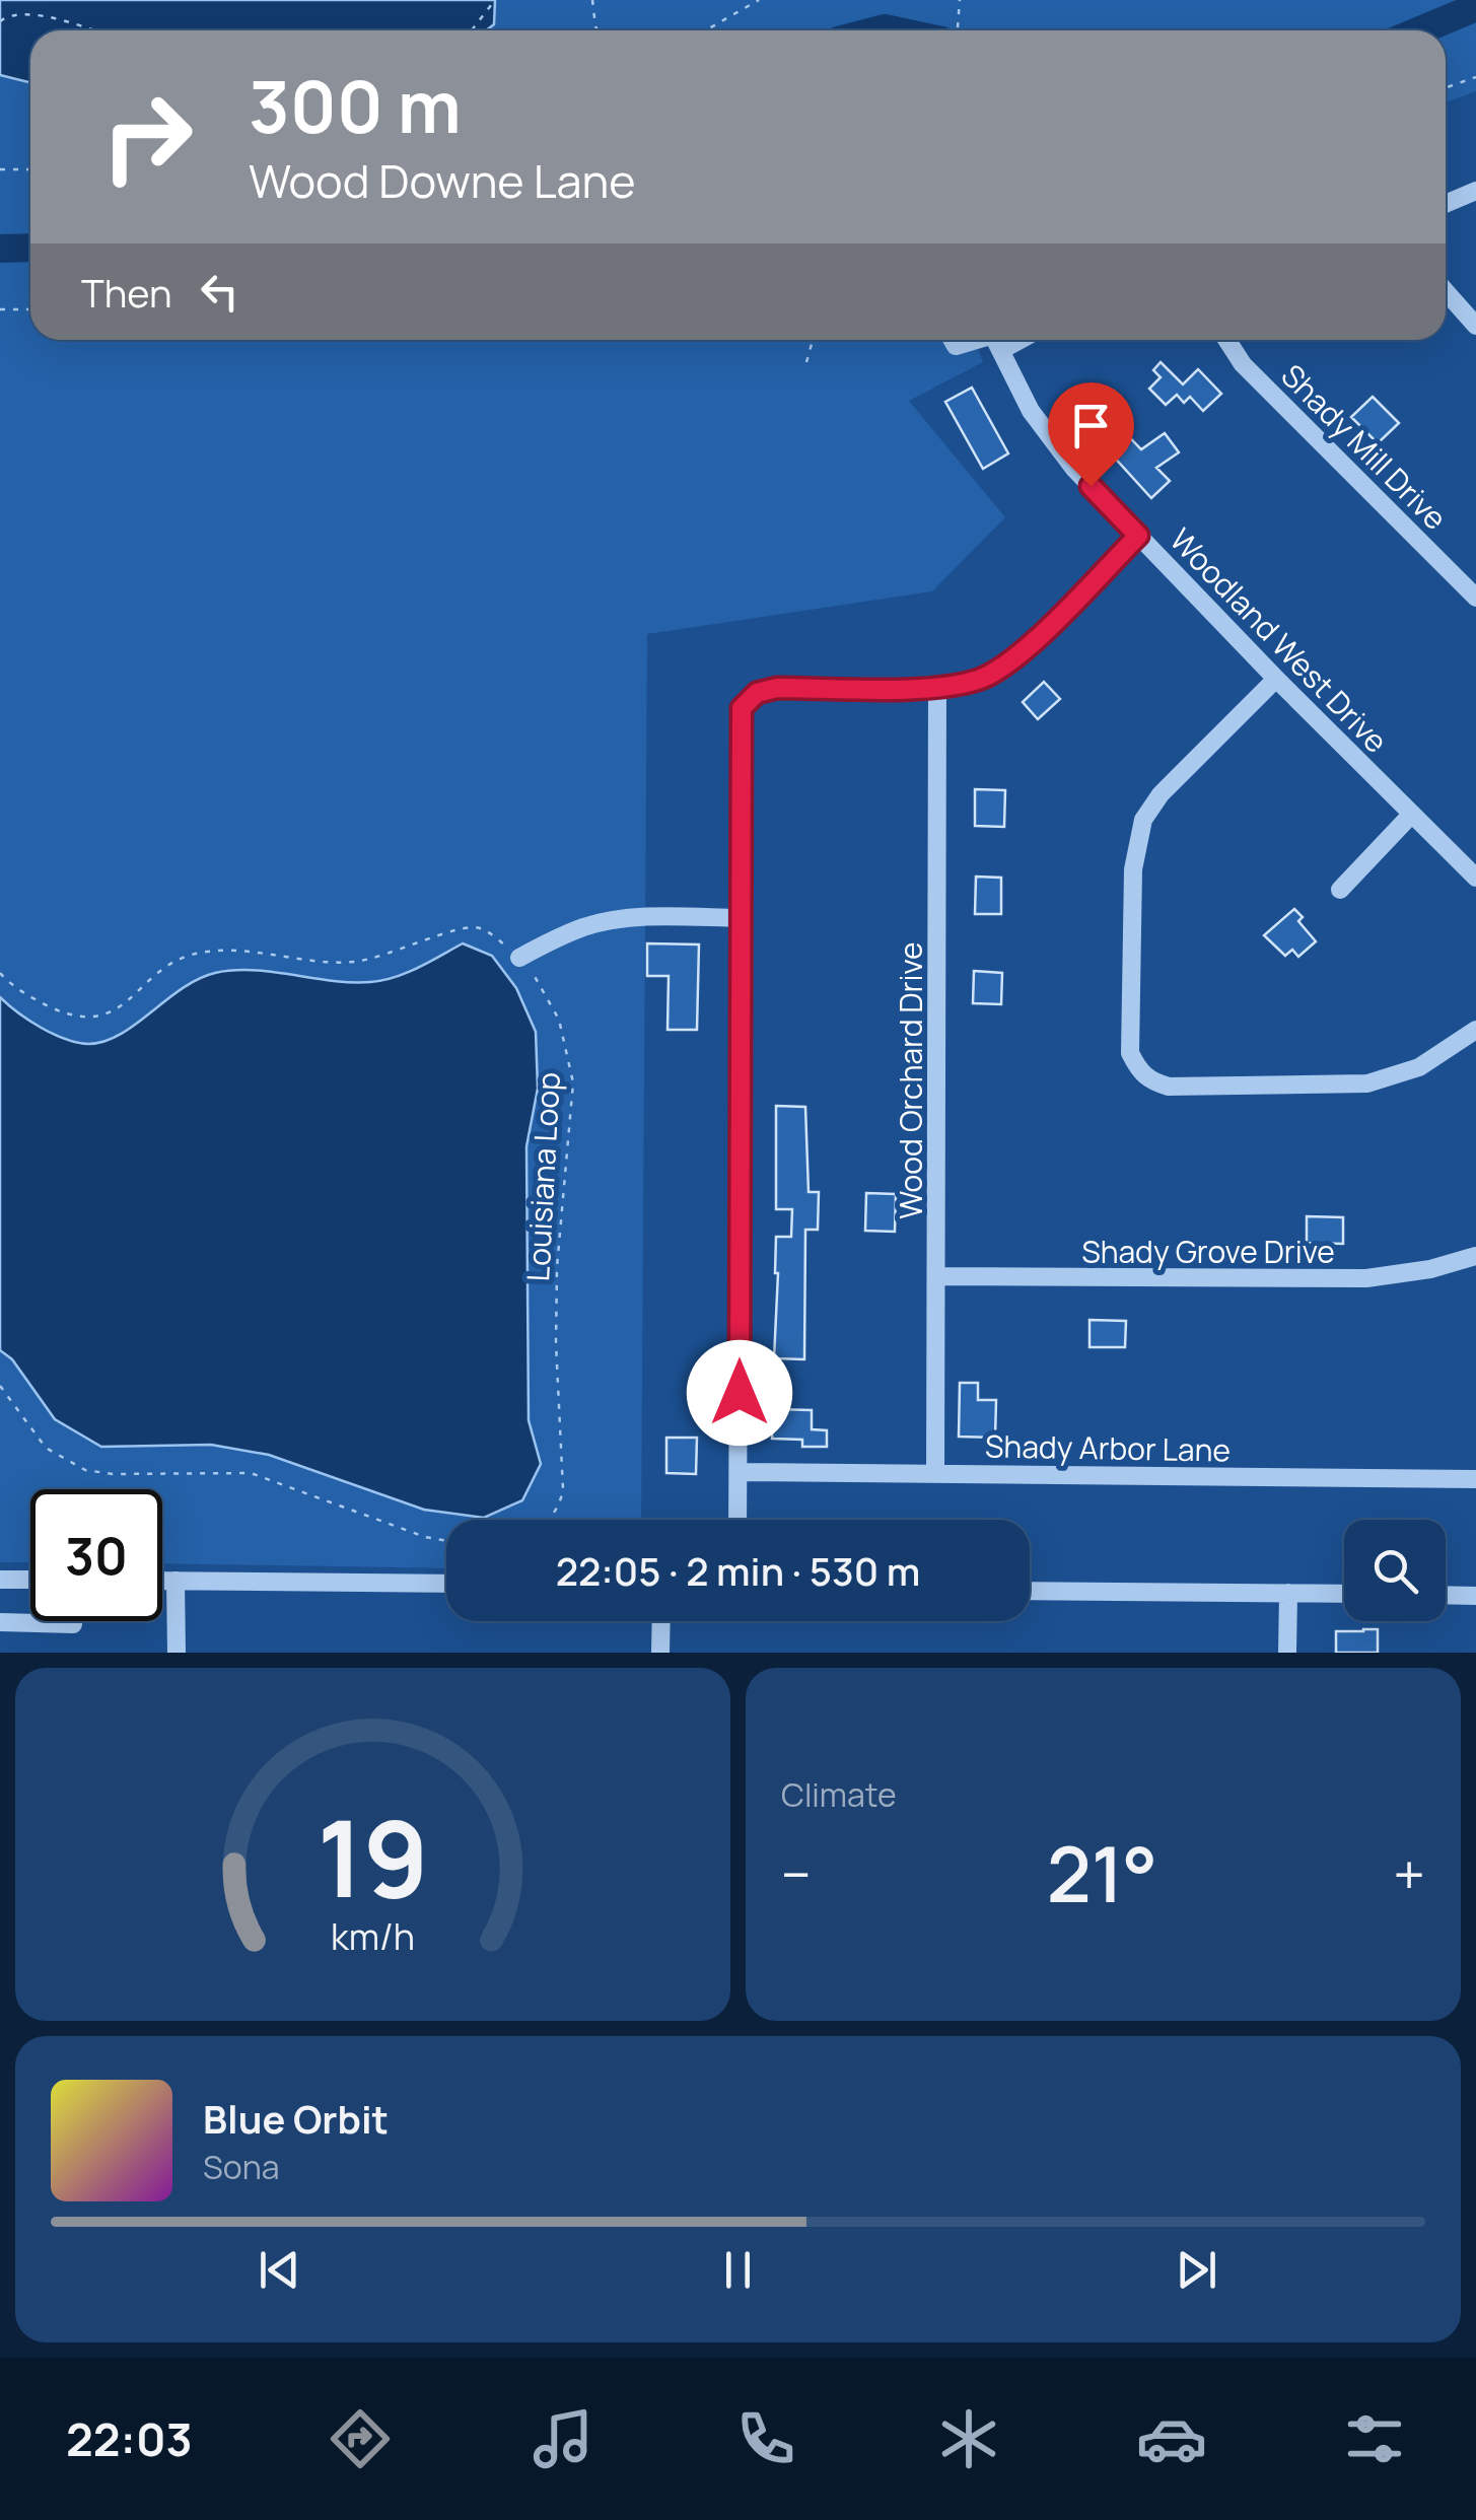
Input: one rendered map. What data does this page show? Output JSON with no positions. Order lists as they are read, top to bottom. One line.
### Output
{"streets":{"street":["Shady Mill Drive","Woodland West Drive","Wood Orchard Drive","Shady Grove Drive","Shady Arbor Lane"],"path":["Louisiana Loop"]},"crossings":[["Wood Orchard Drive","Shady Grove Drive"],["Wood Orchard Drive","Shady Arbor Lane"]],"page":{"turn":["300 m","Wood Downe Lane"],"then":"Then","limit":"30","trip":"22:05 · 2 min · 530 m","tile":"Climate","heat":["−","21°","+"],"song":["Blue Orbit","Sona"],"tabs":"22:03","gauge":["19","km/h"]}}
